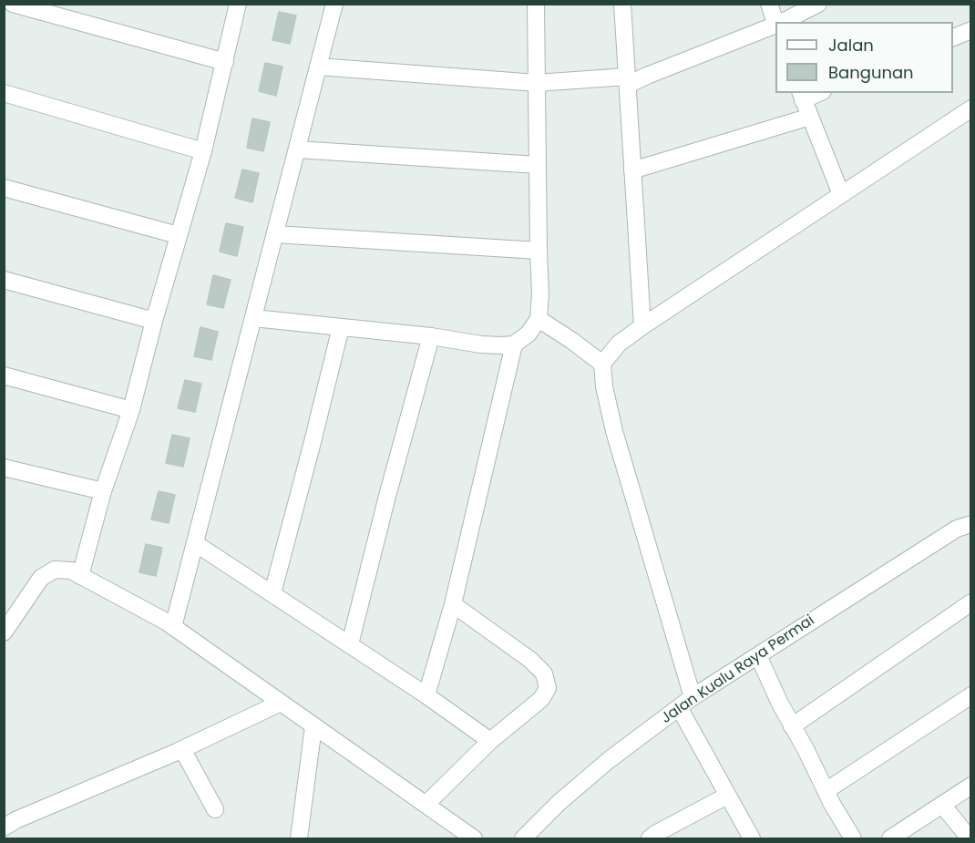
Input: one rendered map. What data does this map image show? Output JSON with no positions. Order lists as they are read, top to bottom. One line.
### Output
{"streets":{"street":["Jalan Kualu Raya Permai"]},"legend":["Jalan","Bangunan"]}
